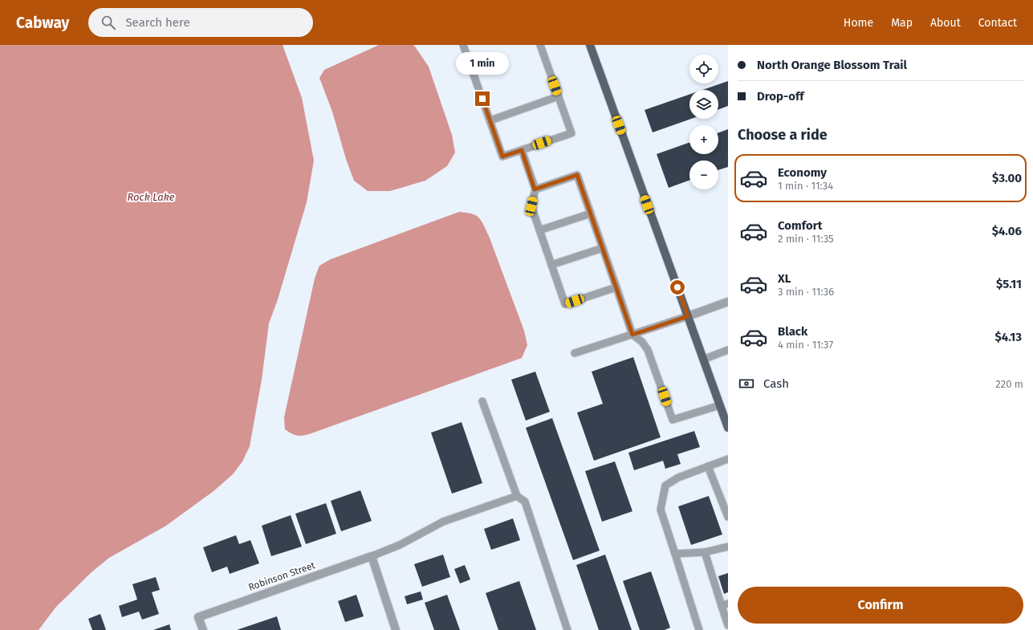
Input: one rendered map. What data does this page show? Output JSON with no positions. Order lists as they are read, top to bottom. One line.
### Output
{"streets":{"street":["Robinson Street"]},"water":["Rock Lake"],"page":{"header":"Cabway","search":"Search here","nav":["Home","Map","About","Contact"],"banner":["North Orange Blossom Trail","Drop-off"],"bubble":"1 min","map_buttons":["+","−"],"heading":"Choose a ride","list":[{"name":"Economy","note":"1 min · 11:34","value":"$3.00"},{"name":"Comfort","note":"2 min · 11:35","value":"$4.06"},{"name":"XL","note":"3 min · 11:36","value":"$5.11"},{"name":"Black","note":"4 min · 11:37","value":"$4.13"}],"pay":["Cash","220 m"],"buttons":"Confirm"}}
